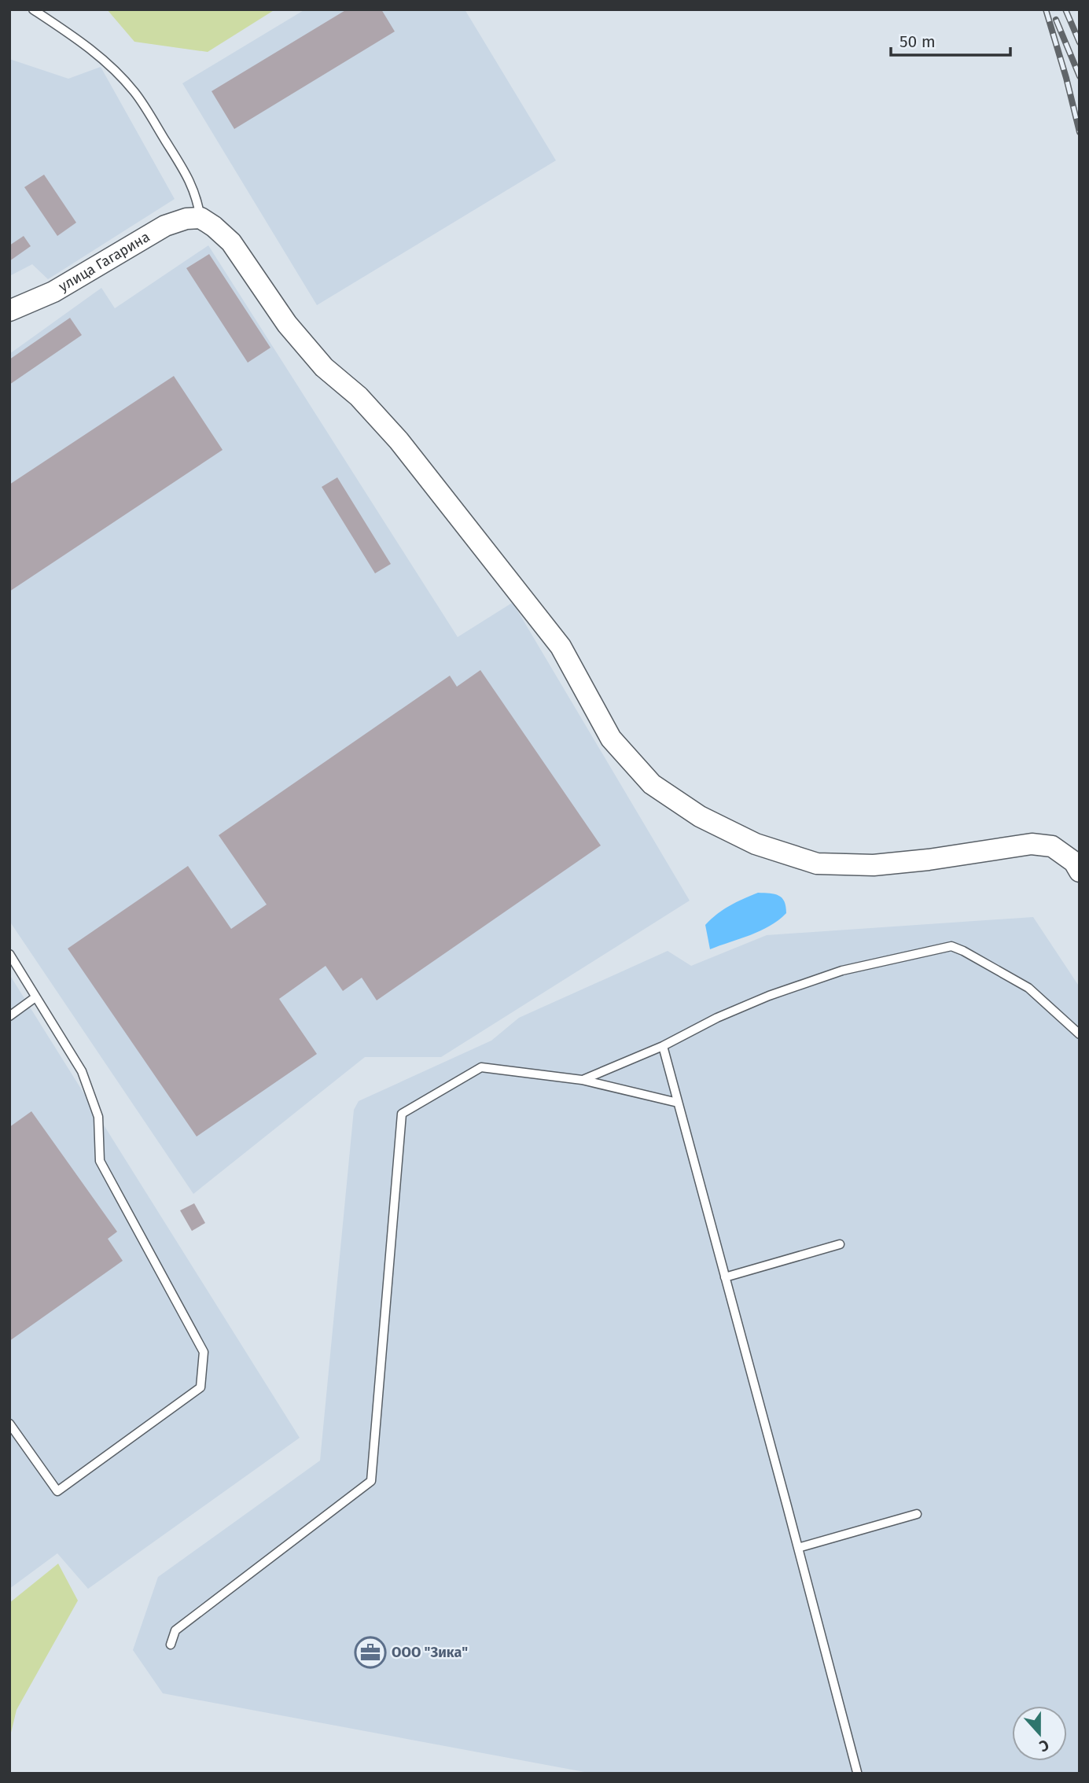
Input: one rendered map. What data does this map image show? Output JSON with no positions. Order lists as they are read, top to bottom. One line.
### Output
{"streets":{"street":["улица Гагарина"]},"places":{"office":["ООО \"Зика\""]},"scale_bar":"50 m","north":"bottom"}
